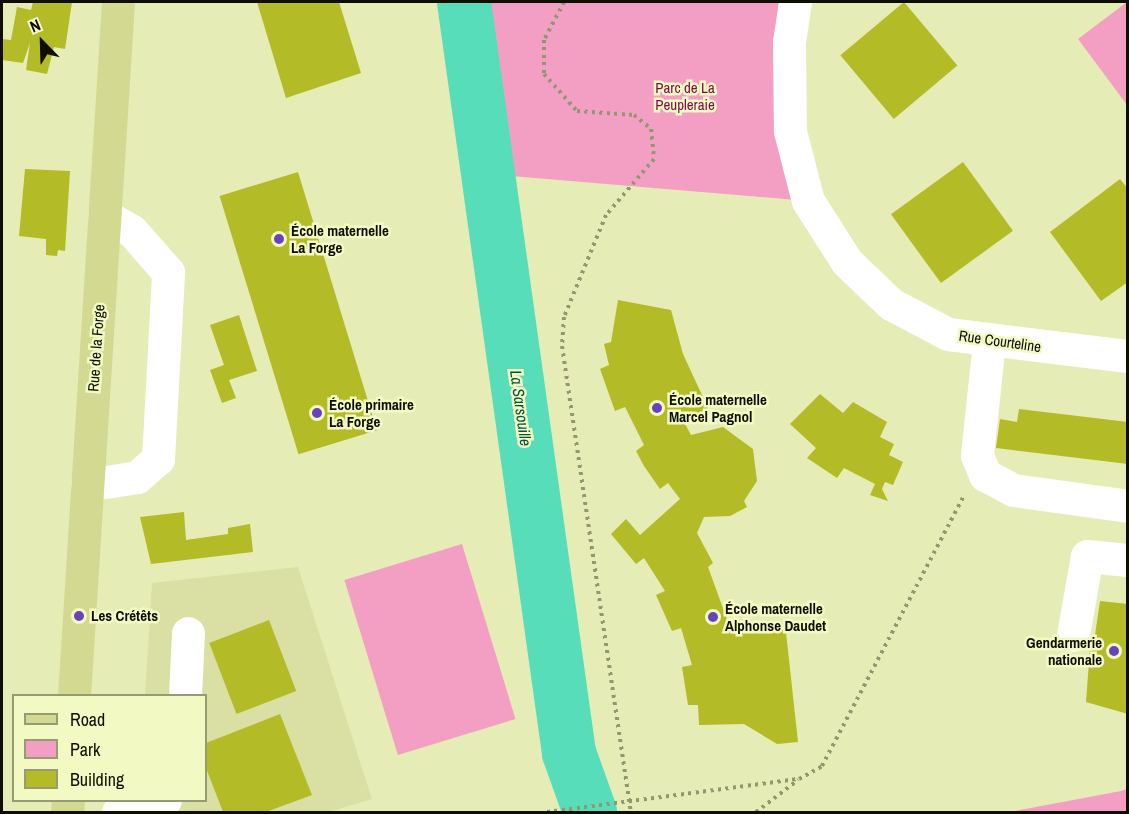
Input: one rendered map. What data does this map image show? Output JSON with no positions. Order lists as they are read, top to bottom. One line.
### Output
{"streets":{"main road":["Rue de la Forge"],"street":["Rue Courteline"]},"water":["La Sarsouille"],"parks":["Parc de La Peupleraie"],"places":["École maternelle La Forge","École maternelle Marcel Pagnol","École primaire La Forge","Les Crétêts","École maternelle Alphonse Daudet","Gendarmerie nationale"],"legend":["Road","Park","Building"],"north":"top left"}
